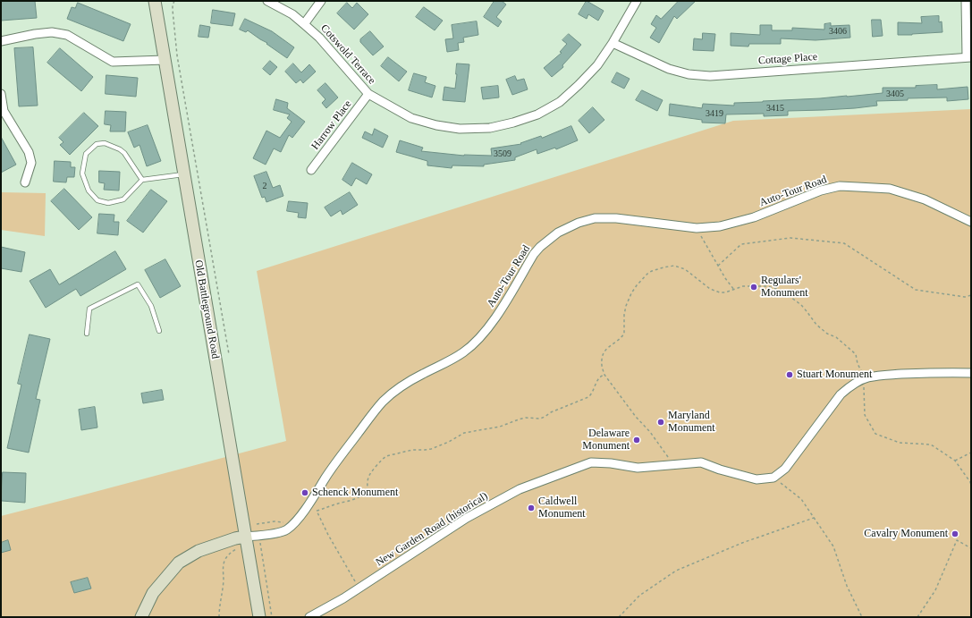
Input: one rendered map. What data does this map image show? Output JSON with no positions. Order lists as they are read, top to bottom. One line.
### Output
{"streets":{"street":["Cotswold Terrace","Cottage Place","Harrow Place","Auto-Tour Road","Old Battleground Road","New Garden Road (historical)"]},"crossings":[["Cotswold Terrace","Cottage Place"],["Cotswold Terrace","Harrow Place"],["Auto-Tour Road","Old Battleground Road"]],"places":["Regulars' Monument","Stuart Monument","Maryland Monument","Delaware Monument","Schenck Monument","Caldwell Monument","Cavalry Monument"],"house_numbers":["3406","3405","3415","3419","3509","2"]}
